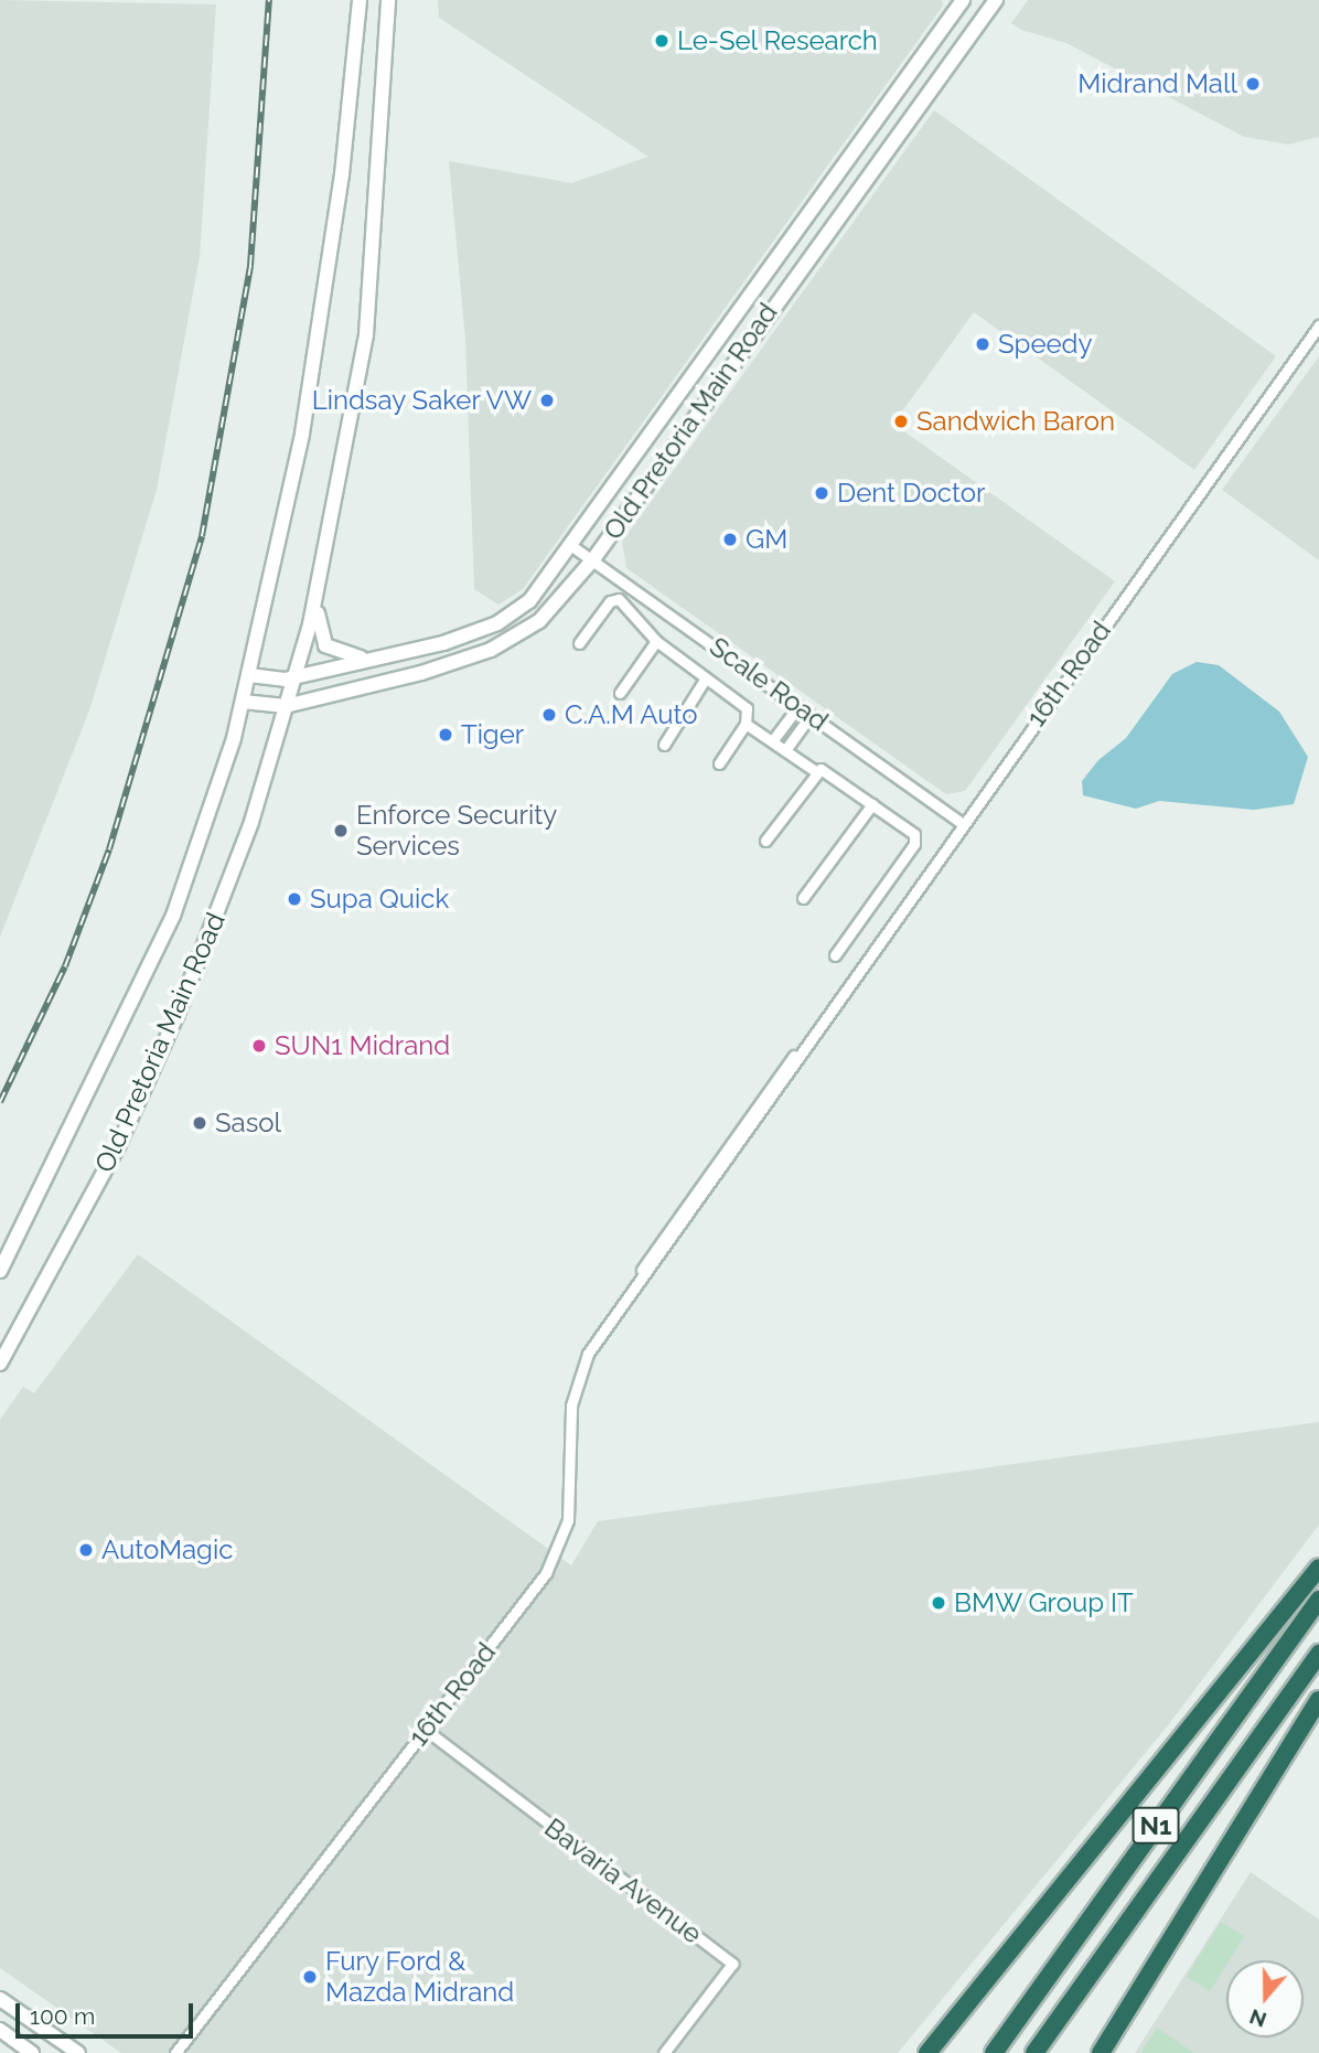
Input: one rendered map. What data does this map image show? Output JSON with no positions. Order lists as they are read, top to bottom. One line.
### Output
{"streets":{"highway":["N1"],"main road":["Old Pretoria Main Road"],"street":["16th Road","Scale Road","Bavaria Avenue"]},"crossings":[["Old Pretoria Main Road","Scale Road"],["16th Road","Scale Road"],["16th Road","Bavaria Avenue"]],"places":["Le-Sel Research","Midrand Mall","Speedy","Lindsay Saker VW","Sandwich Baron","Dent Doctor","GM","C.A.M Auto","Tiger","Enforce Security Services","Supa Quick","SUN1 Midrand","Sasol","AutoMagic","BMW Group IT","Fury Ford & Mazda Midrand"],"scale_bar":"100 m","north":"bottom"}
